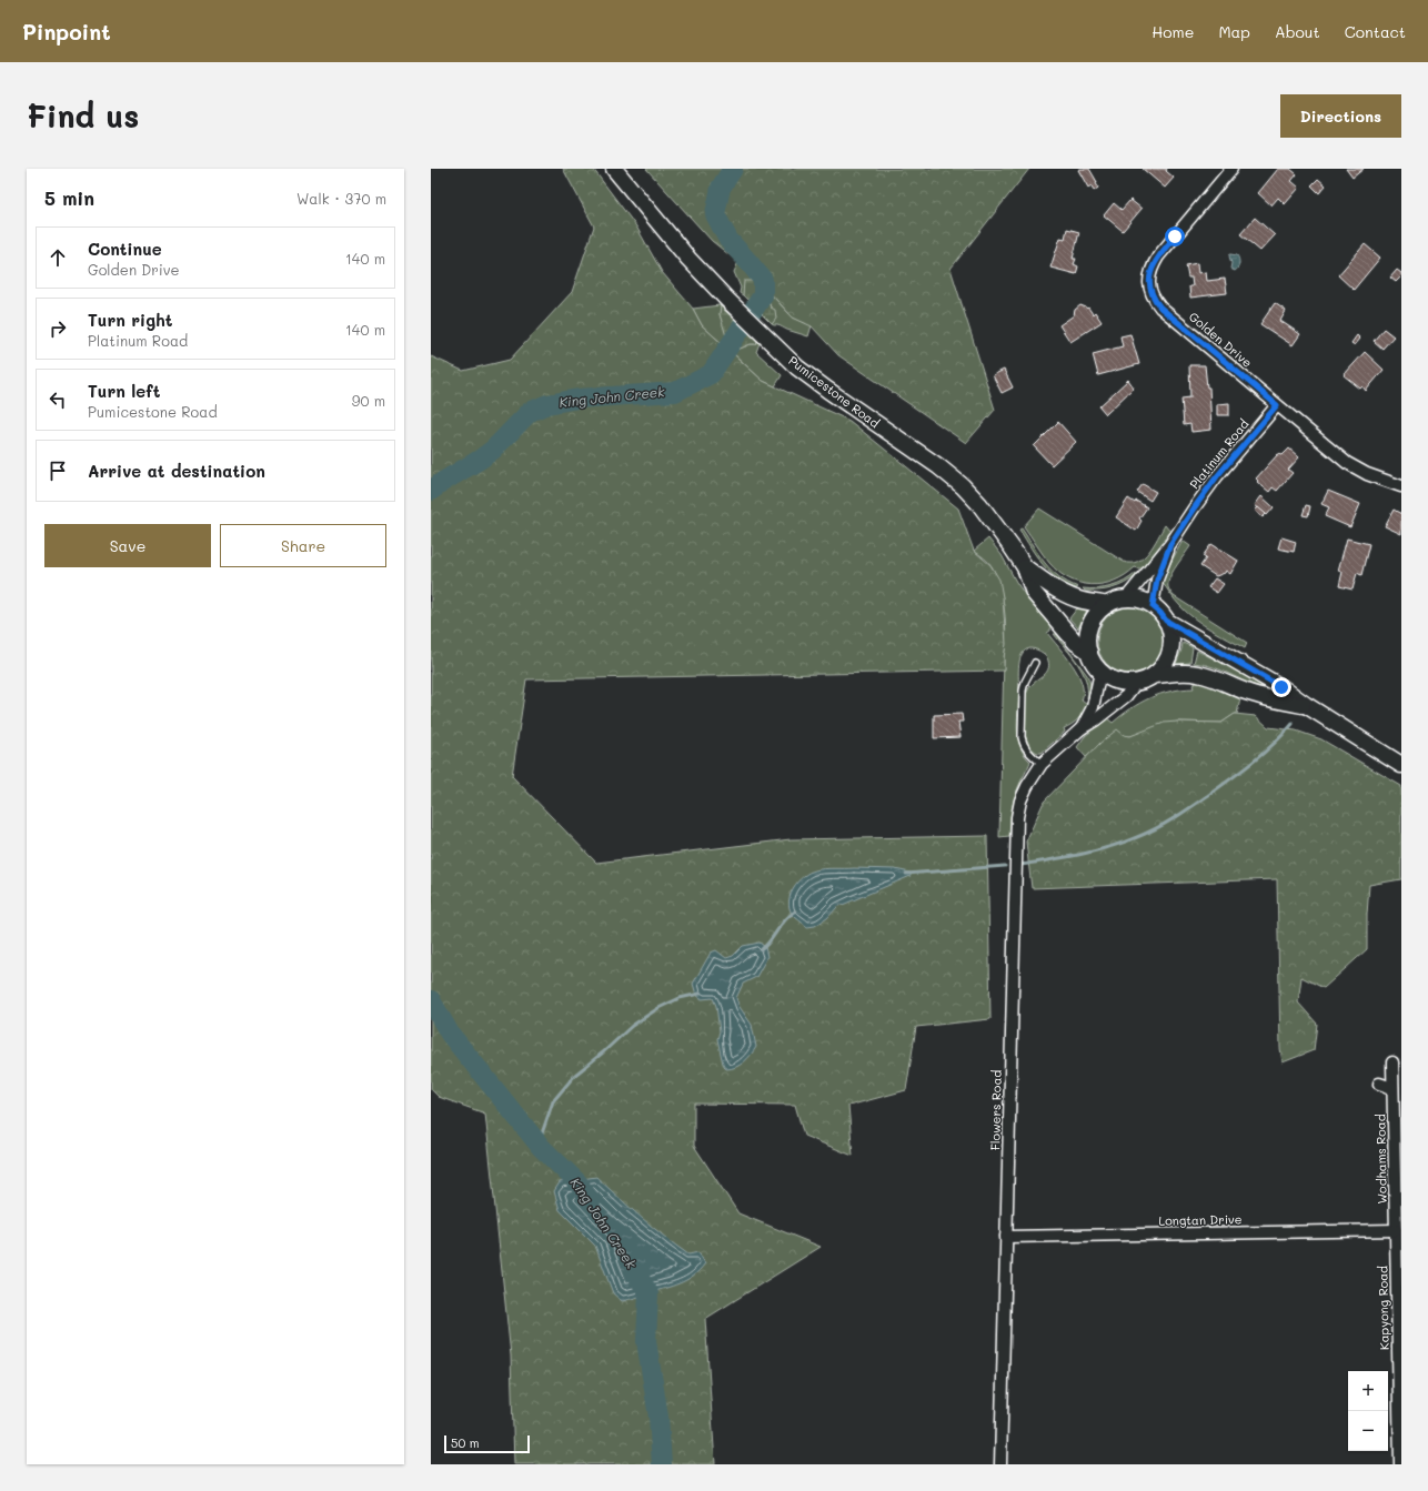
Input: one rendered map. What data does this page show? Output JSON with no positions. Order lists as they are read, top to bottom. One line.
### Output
{"streets":{"main road":["Pumicestone Road"],"street":["Golden Drive","Platinum Road","Flowers Road","Wodhams Road","Longtan Drive","Kapyong Road"]},"crossings":[["Golden Drive","Platinum Road"],["Pumicestone Road","Platinum Road"],["Pumicestone Road","Flowers Road"],["Platinum Road","Flowers Road"],["Flowers Road","Longtan Drive"],["Wodhams Road","Longtan Drive"],["Wodhams Road","Kapyong Road"],["Longtan Drive","Kapyong Road"]],"water":["King John Creek"],"scale_bar":"50 m","page":{"header":"Pinpoint","nav":["Home","Map","About","Contact"],"buttons":["Directions",["Save","Share"]],"title":"Find us","heading":["5 min","Walk · 370 m"],"list":[["Continue","Golden Drive","140 m"],["Turn right","Platinum Road","140 m"],["Turn left","Pumicestone Road","90 m"],"Arrive at destination"],"map_buttons":["+","−"],"scale":"50 m"}}
